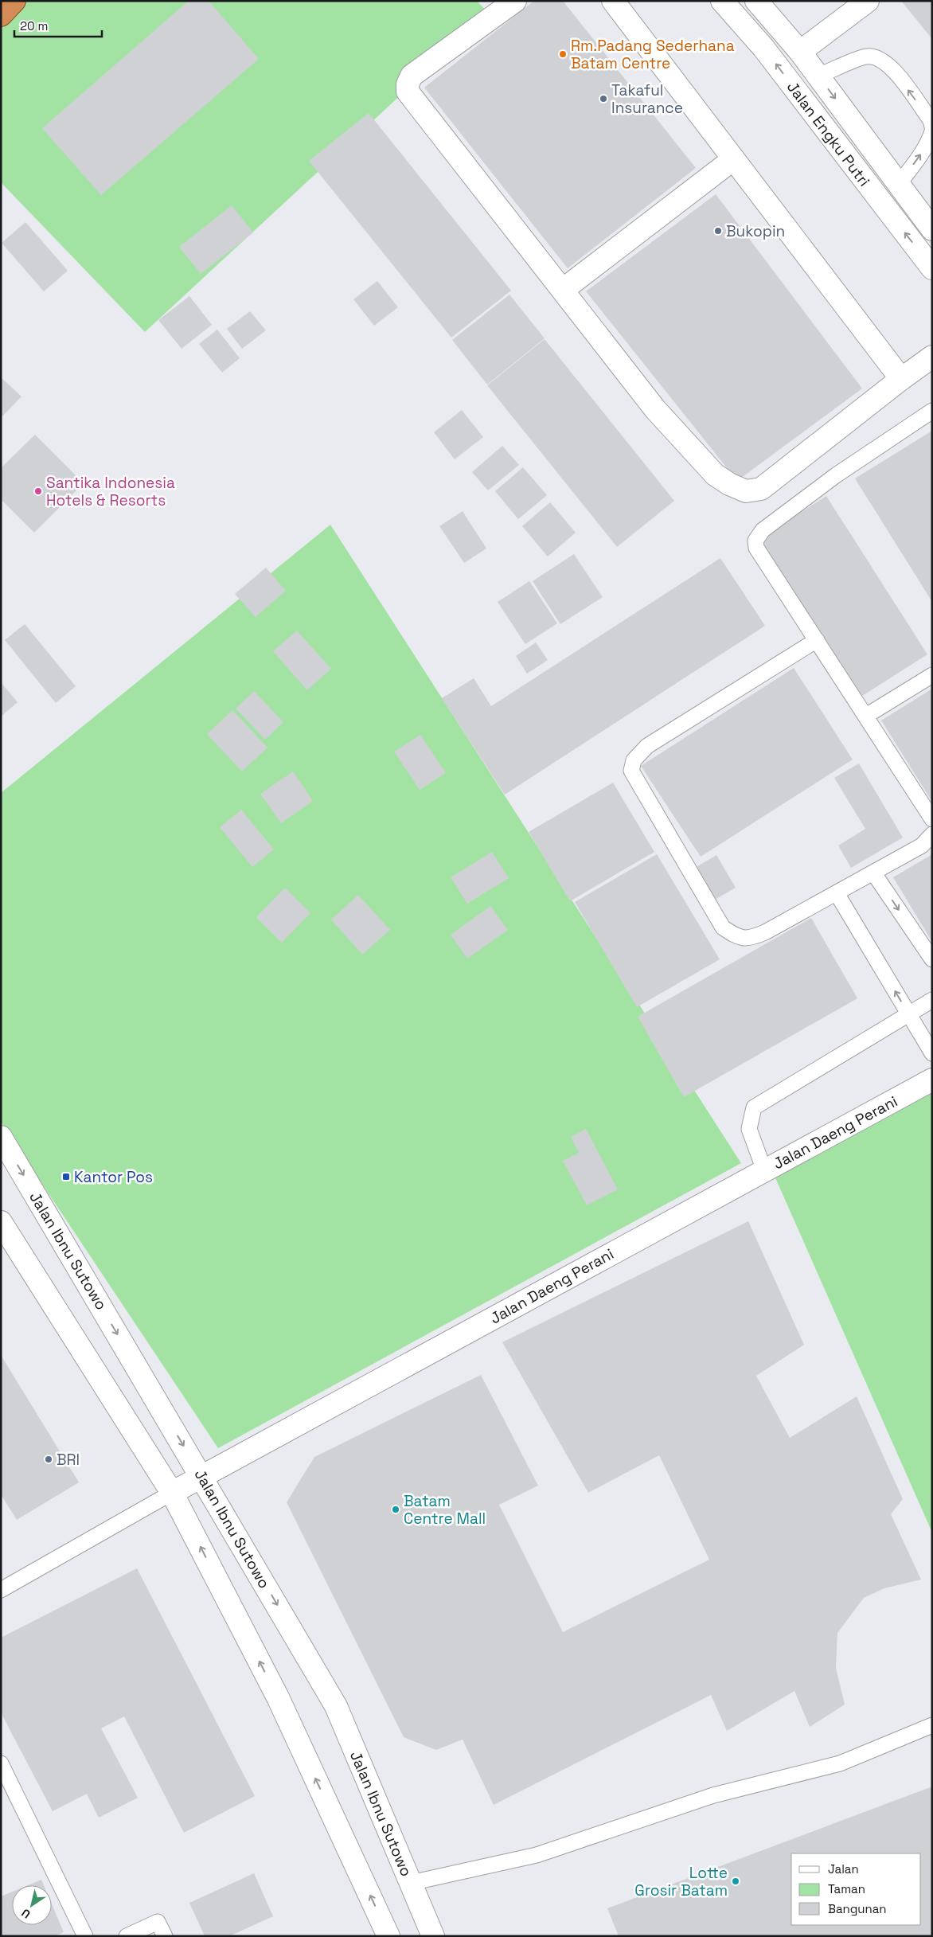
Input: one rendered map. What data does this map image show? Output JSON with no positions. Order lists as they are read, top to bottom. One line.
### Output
{"streets":{"street":["Jalan Engku Putri","Jalan Daeng Perani","Jalan Ibnu Sutowo"]},"crossings":[["Jalan Daeng Perani","Jalan Ibnu Sutowo"]],"places":{"other":["Rm.Padang Sederhana Batam Centre","Takaful Insurance","Bukopin","Santika Indonesia Hotels & Resorts","BRI","Batam Centre Mall","Lotte Grosir Batam"],"transit":["Kantor Pos"]},"legend":["Jalan","Taman","Bangunan"],"scale_bar":"20 m","north":"bottom left"}
